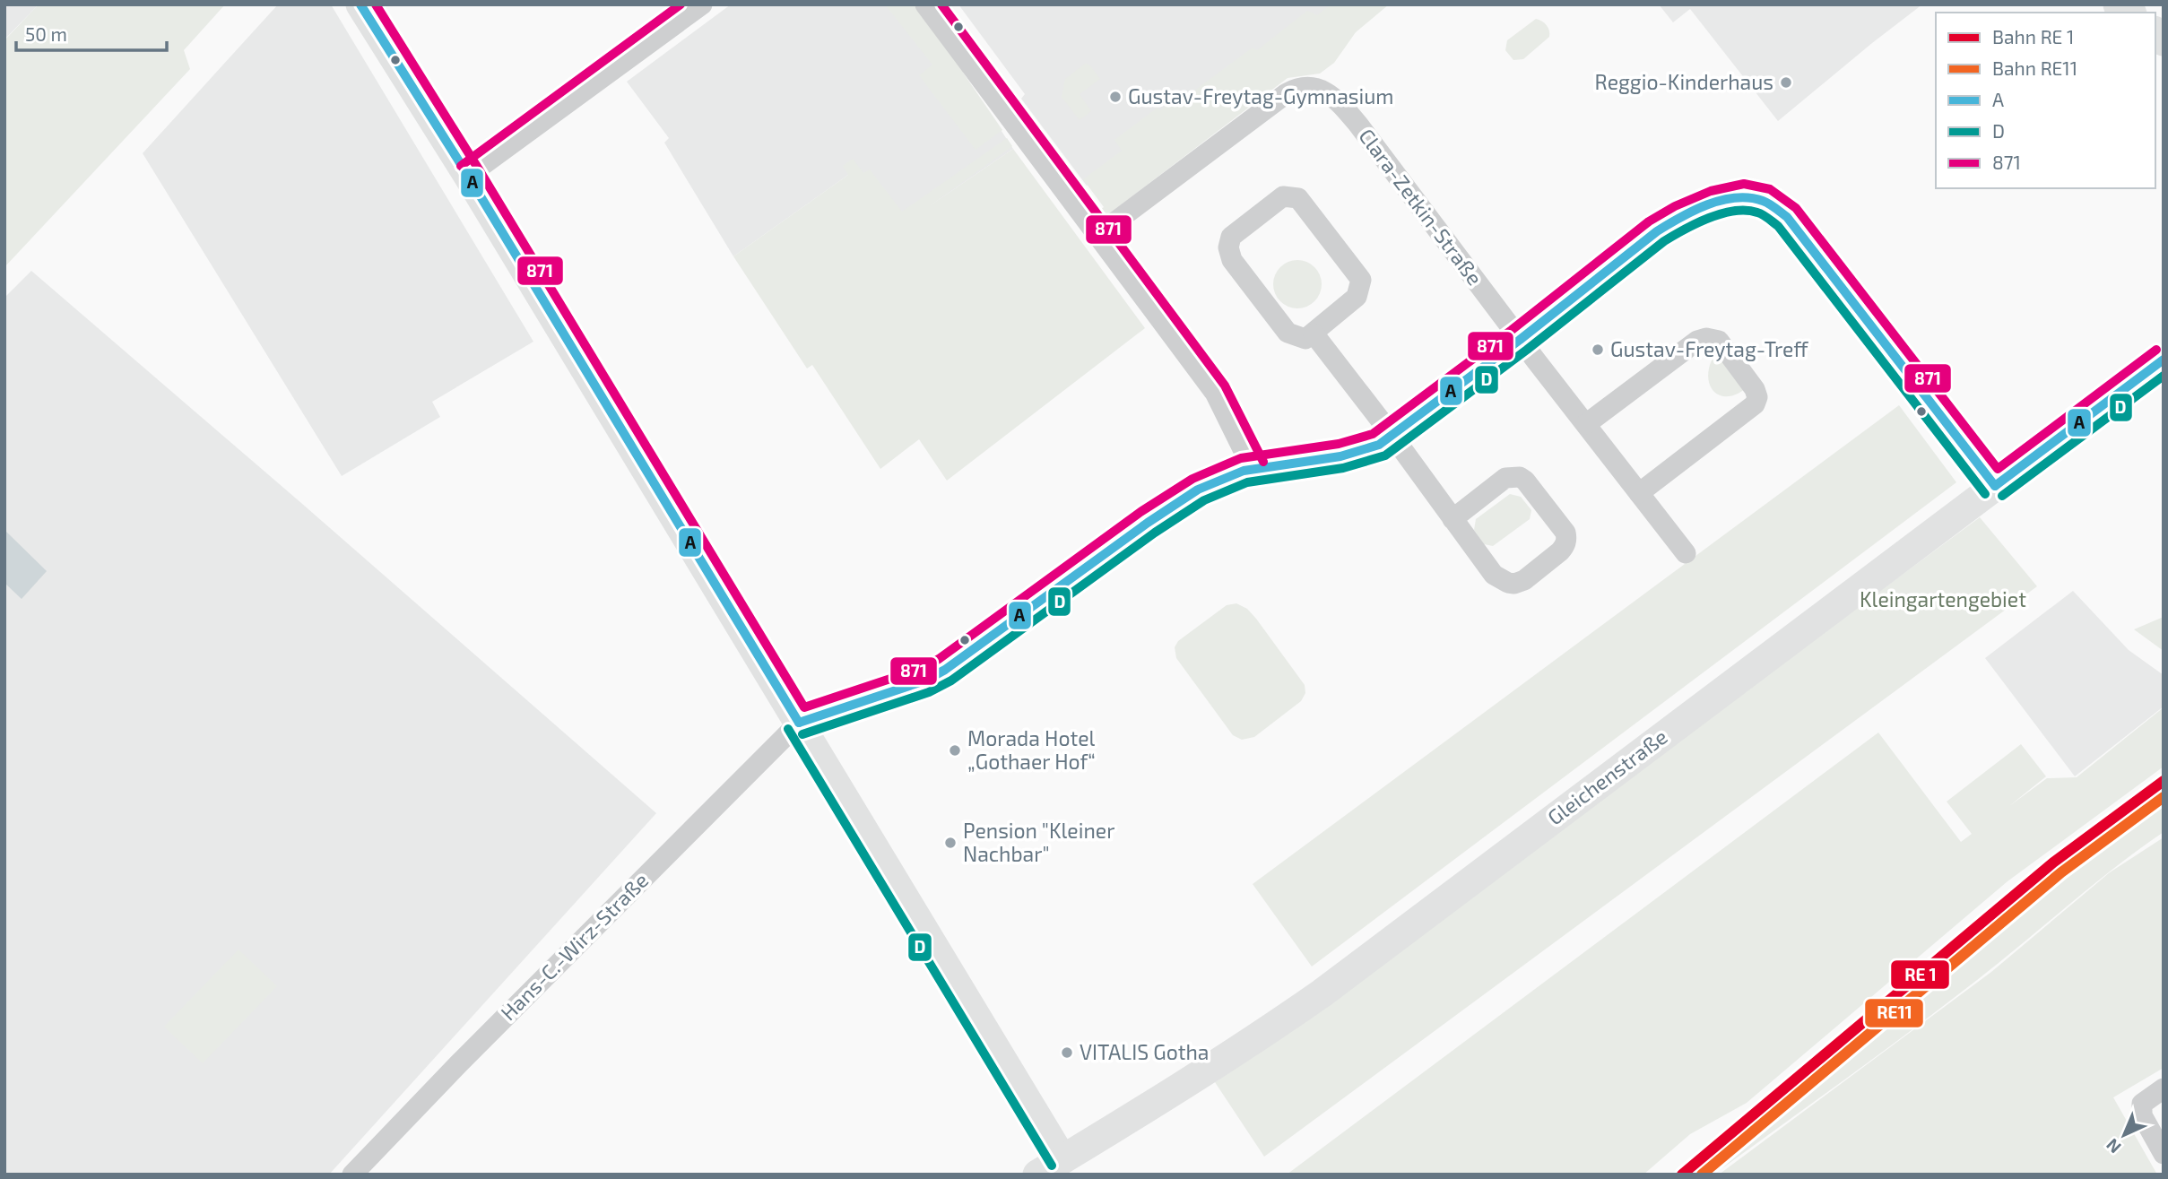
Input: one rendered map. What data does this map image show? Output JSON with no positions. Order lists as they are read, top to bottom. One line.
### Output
{"streets":{"street":["Clara-Zetkin-Straße","Gleichenstraße","Hans-C.-Wirz-Straße"]},"parks":["Kleingartengebiet"],"places":["Reggio-Kinderhaus","Gustav-Freytag-Gymnasium","Gustav-Freytag-Treff","Morada Hotel „Gothaer Hof“","Pension \"Kleiner Nachbar\"","VITALIS Gotha"],"lines":["transit line A","transit line 871","transit line D","rail line RE11"],"legend":["Bahn RE 1","Bahn RE11","A","D","871"],"scale_bar":"50 m","north":"bottom left"}
